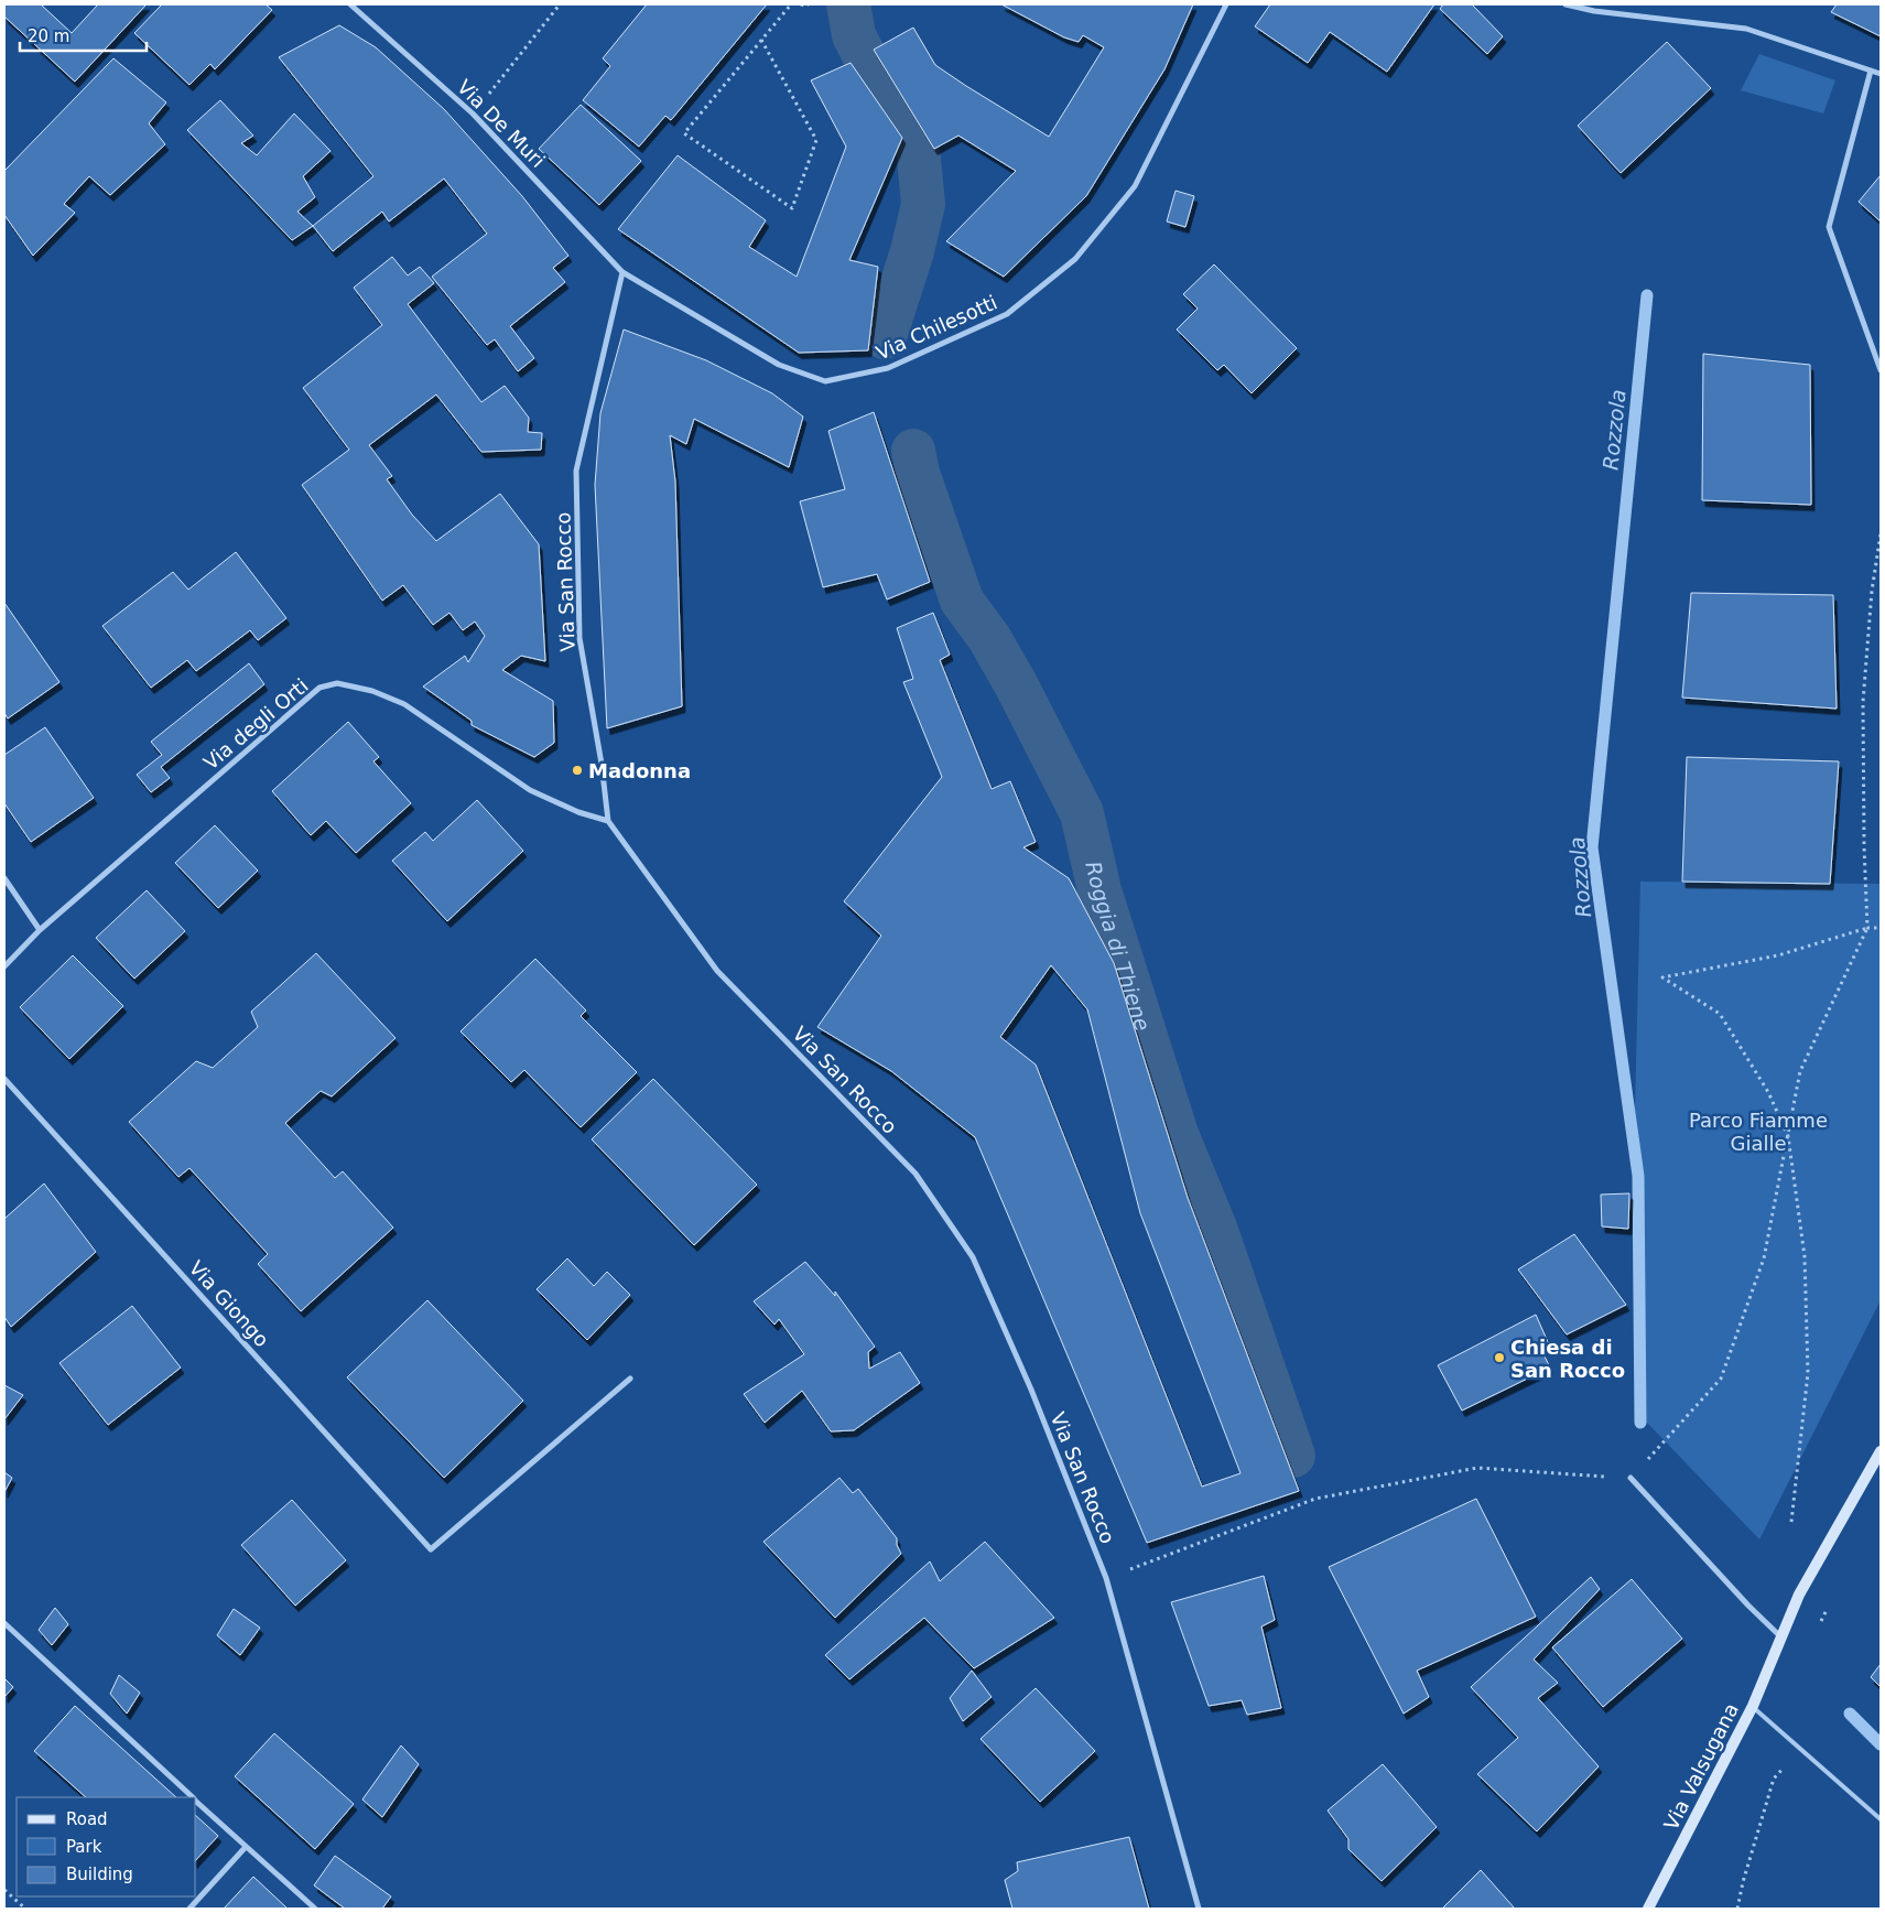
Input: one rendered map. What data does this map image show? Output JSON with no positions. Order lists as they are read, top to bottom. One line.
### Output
{"streets":{"main road":["Via Valsugana"],"street":["Via De Muri","Via Chilesotti","Via San Rocco","Via degli Orti","Via Giongo"]},"crossings":[["Via De Muri","Via Chilesotti"],["Via De Muri","Via San Rocco"],["Via Chilesotti","Via San Rocco"],["Via San Rocco","Via degli Orti"]],"water":["Rozzola","Roggia di Thiene"],"parks":["Parco Fiamme Gialle"],"places":["Madonna","Chiesa di San Rocco"],"legend":["Road","Park","Building"],"scale_bar":"20 m"}
